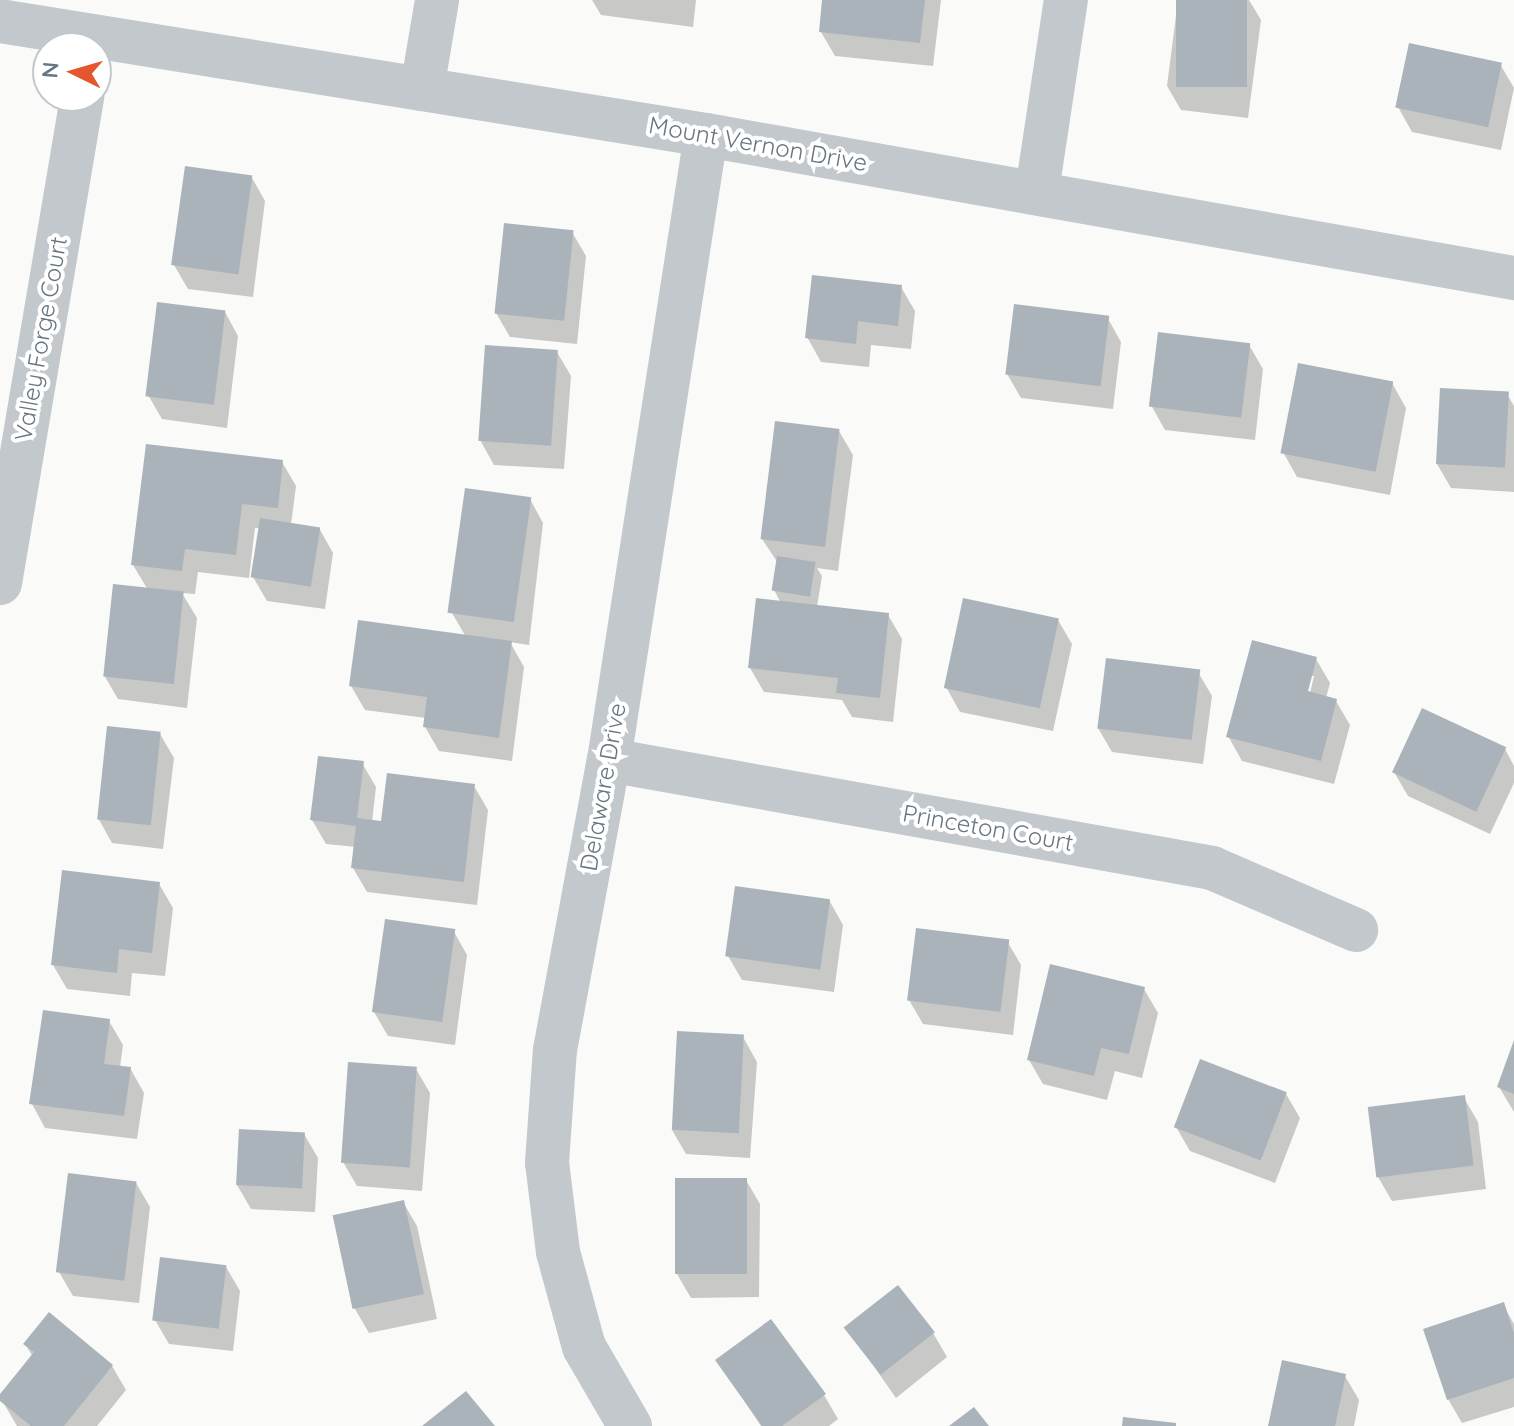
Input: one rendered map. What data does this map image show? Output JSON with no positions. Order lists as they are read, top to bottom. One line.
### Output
{"streets":{"street":["Mount Vernon Drive","Valley Forge Court","Delaware Drive","Princeton Court"]},"crossings":[["Mount Vernon Drive","Delaware Drive"],["Delaware Drive","Princeton Court"]],"north":"left"}
